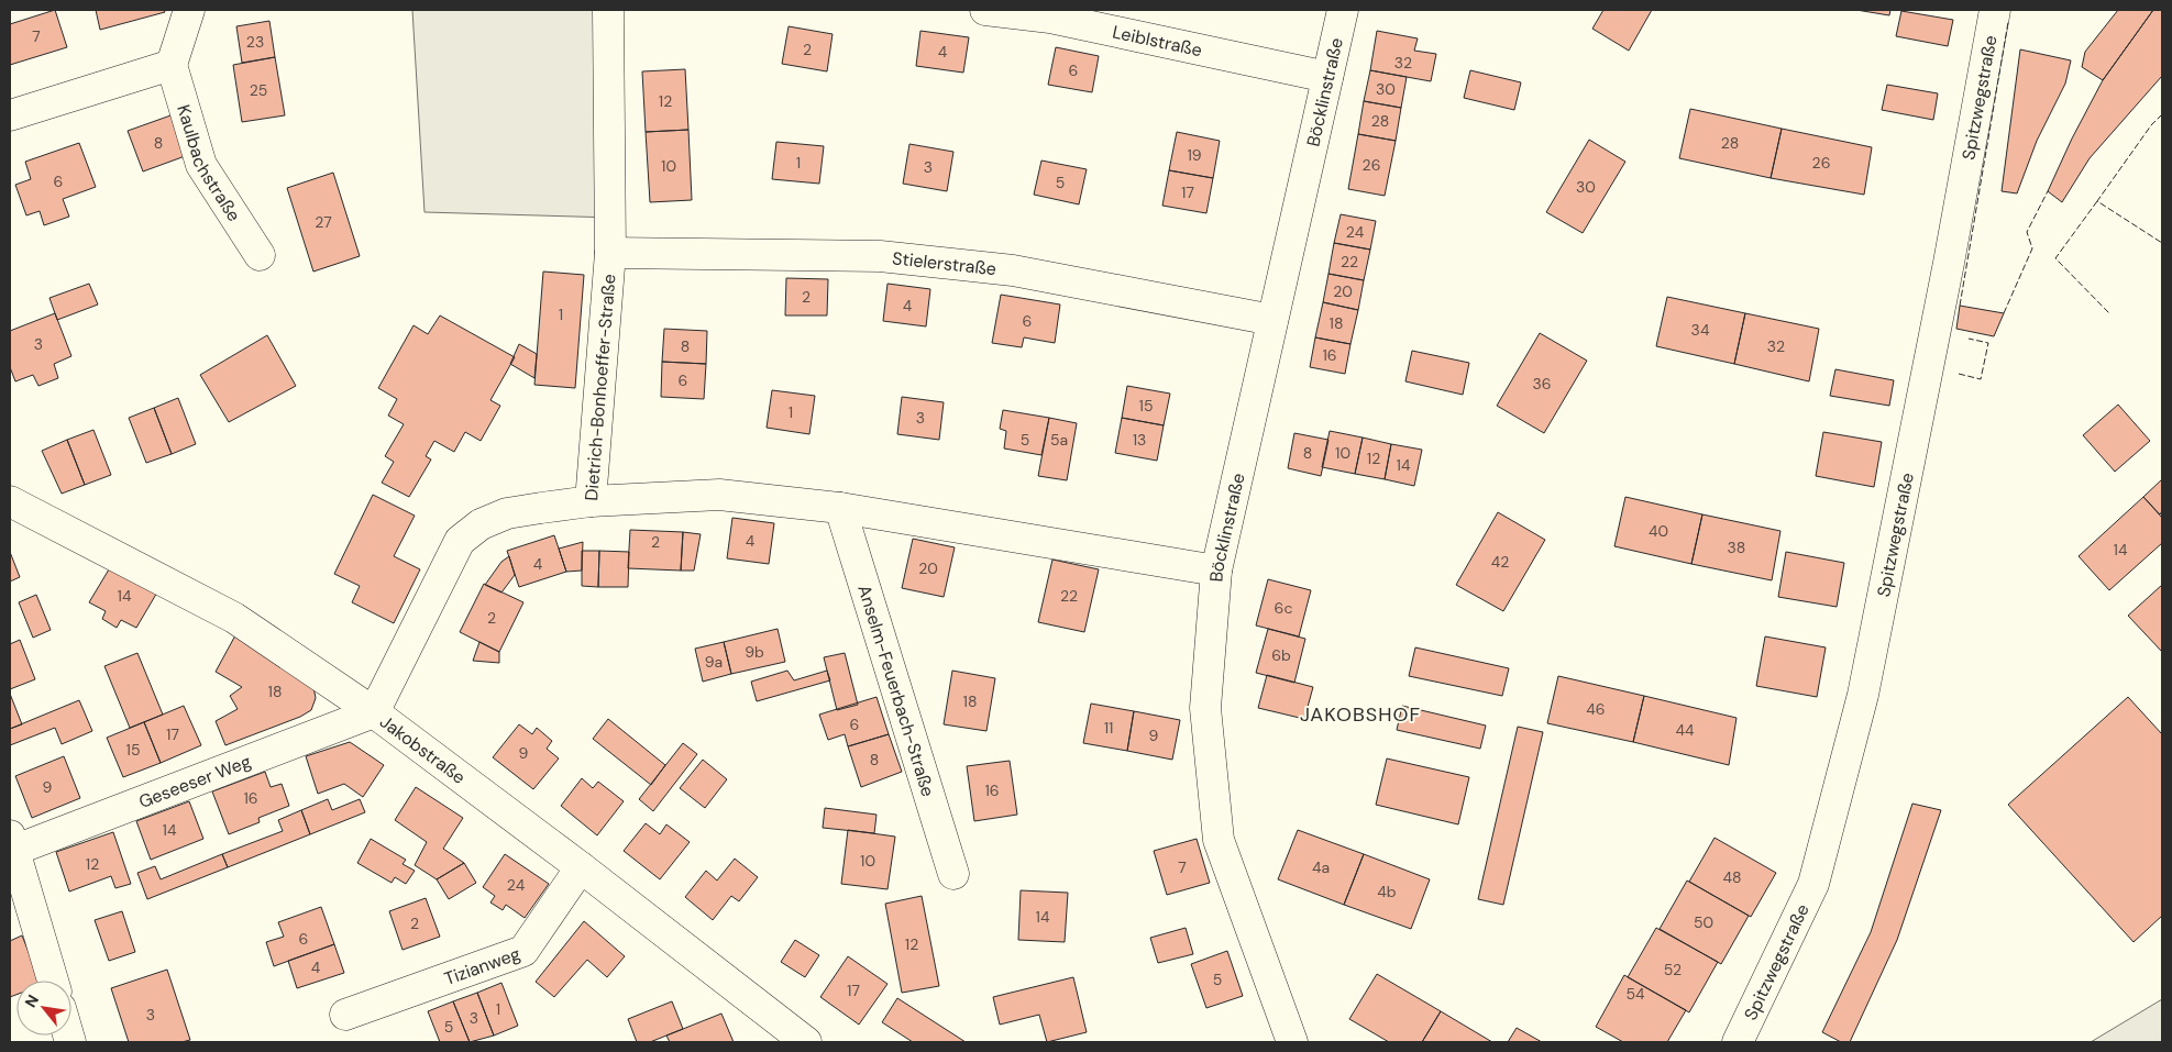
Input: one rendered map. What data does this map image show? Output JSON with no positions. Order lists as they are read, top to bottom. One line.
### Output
{"streets":{"street":["Leiblstraße","Böcklinstraße","Spitzwegstraße","Kaulbachstraße","Stielerstraße","Dietrich-Bonhoeffer-Straße","Anselm-Feuerbach-Straße","Jakobstraße","Geseeser Weg","Tizianweg"]},"crossings":[["Leiblstraße","Böcklinstraße"],["Böcklinstraße","Stielerstraße"],["Stielerstraße","Dietrich-Bonhoeffer-Straße"],["Dietrich-Bonhoeffer-Straße","Jakobstraße"],["Dietrich-Bonhoeffer-Straße","Geseeser Weg"],["Jakobstraße","Geseeser Weg"],["Jakobstraße","Tizianweg"]],"districts":["JAKOBSHOF"],"house_numbers":["7","23","2","4","32","6","30","25","12","28","8","28","19","1","26","26","10","3","6","5","30","17","27","24","22","20","2","4","1","6","18","34","3","8","32","16","6","36","15","1","3","5","5a","13","8","10","12","14","40","4","2","38","14","42","4","20","14","22","6c","2","9b","6b","9a","18","18","46","6","11","44","17","9","15","9","8","9","16","16","14","10","12","7","4a","48","24","4b","14","50","2","6","12","4","52","5","17","54","1","3","3","5"],"north":"top left"}
